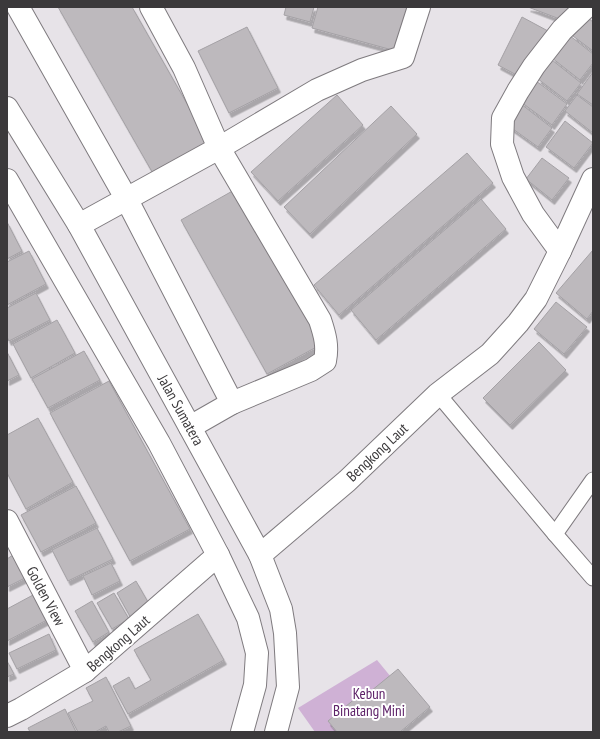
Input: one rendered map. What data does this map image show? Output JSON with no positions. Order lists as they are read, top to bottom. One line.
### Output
{"streets":{"street":["Jalan Sumatera","Bengkong Laut","Golden View"]},"crossings":[["Jalan Sumatera","Bengkong Laut"],["Bengkong Laut","Golden View"]],"parks":["Kebun Binatang Mini"]}
